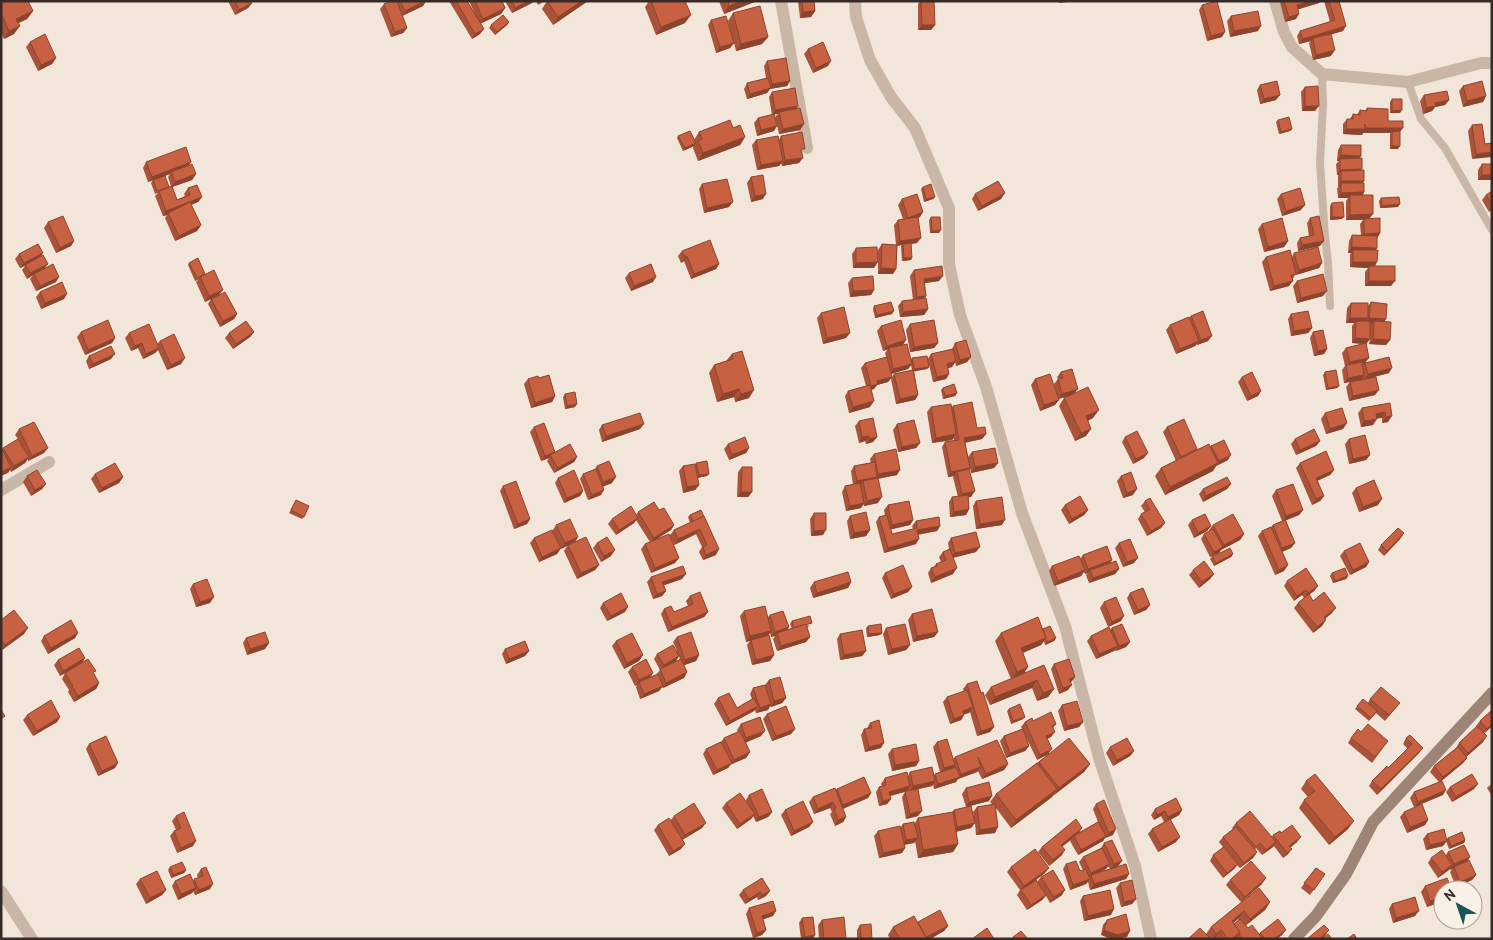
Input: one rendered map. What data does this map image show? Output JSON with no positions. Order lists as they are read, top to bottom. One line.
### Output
{"north":"top left"}
